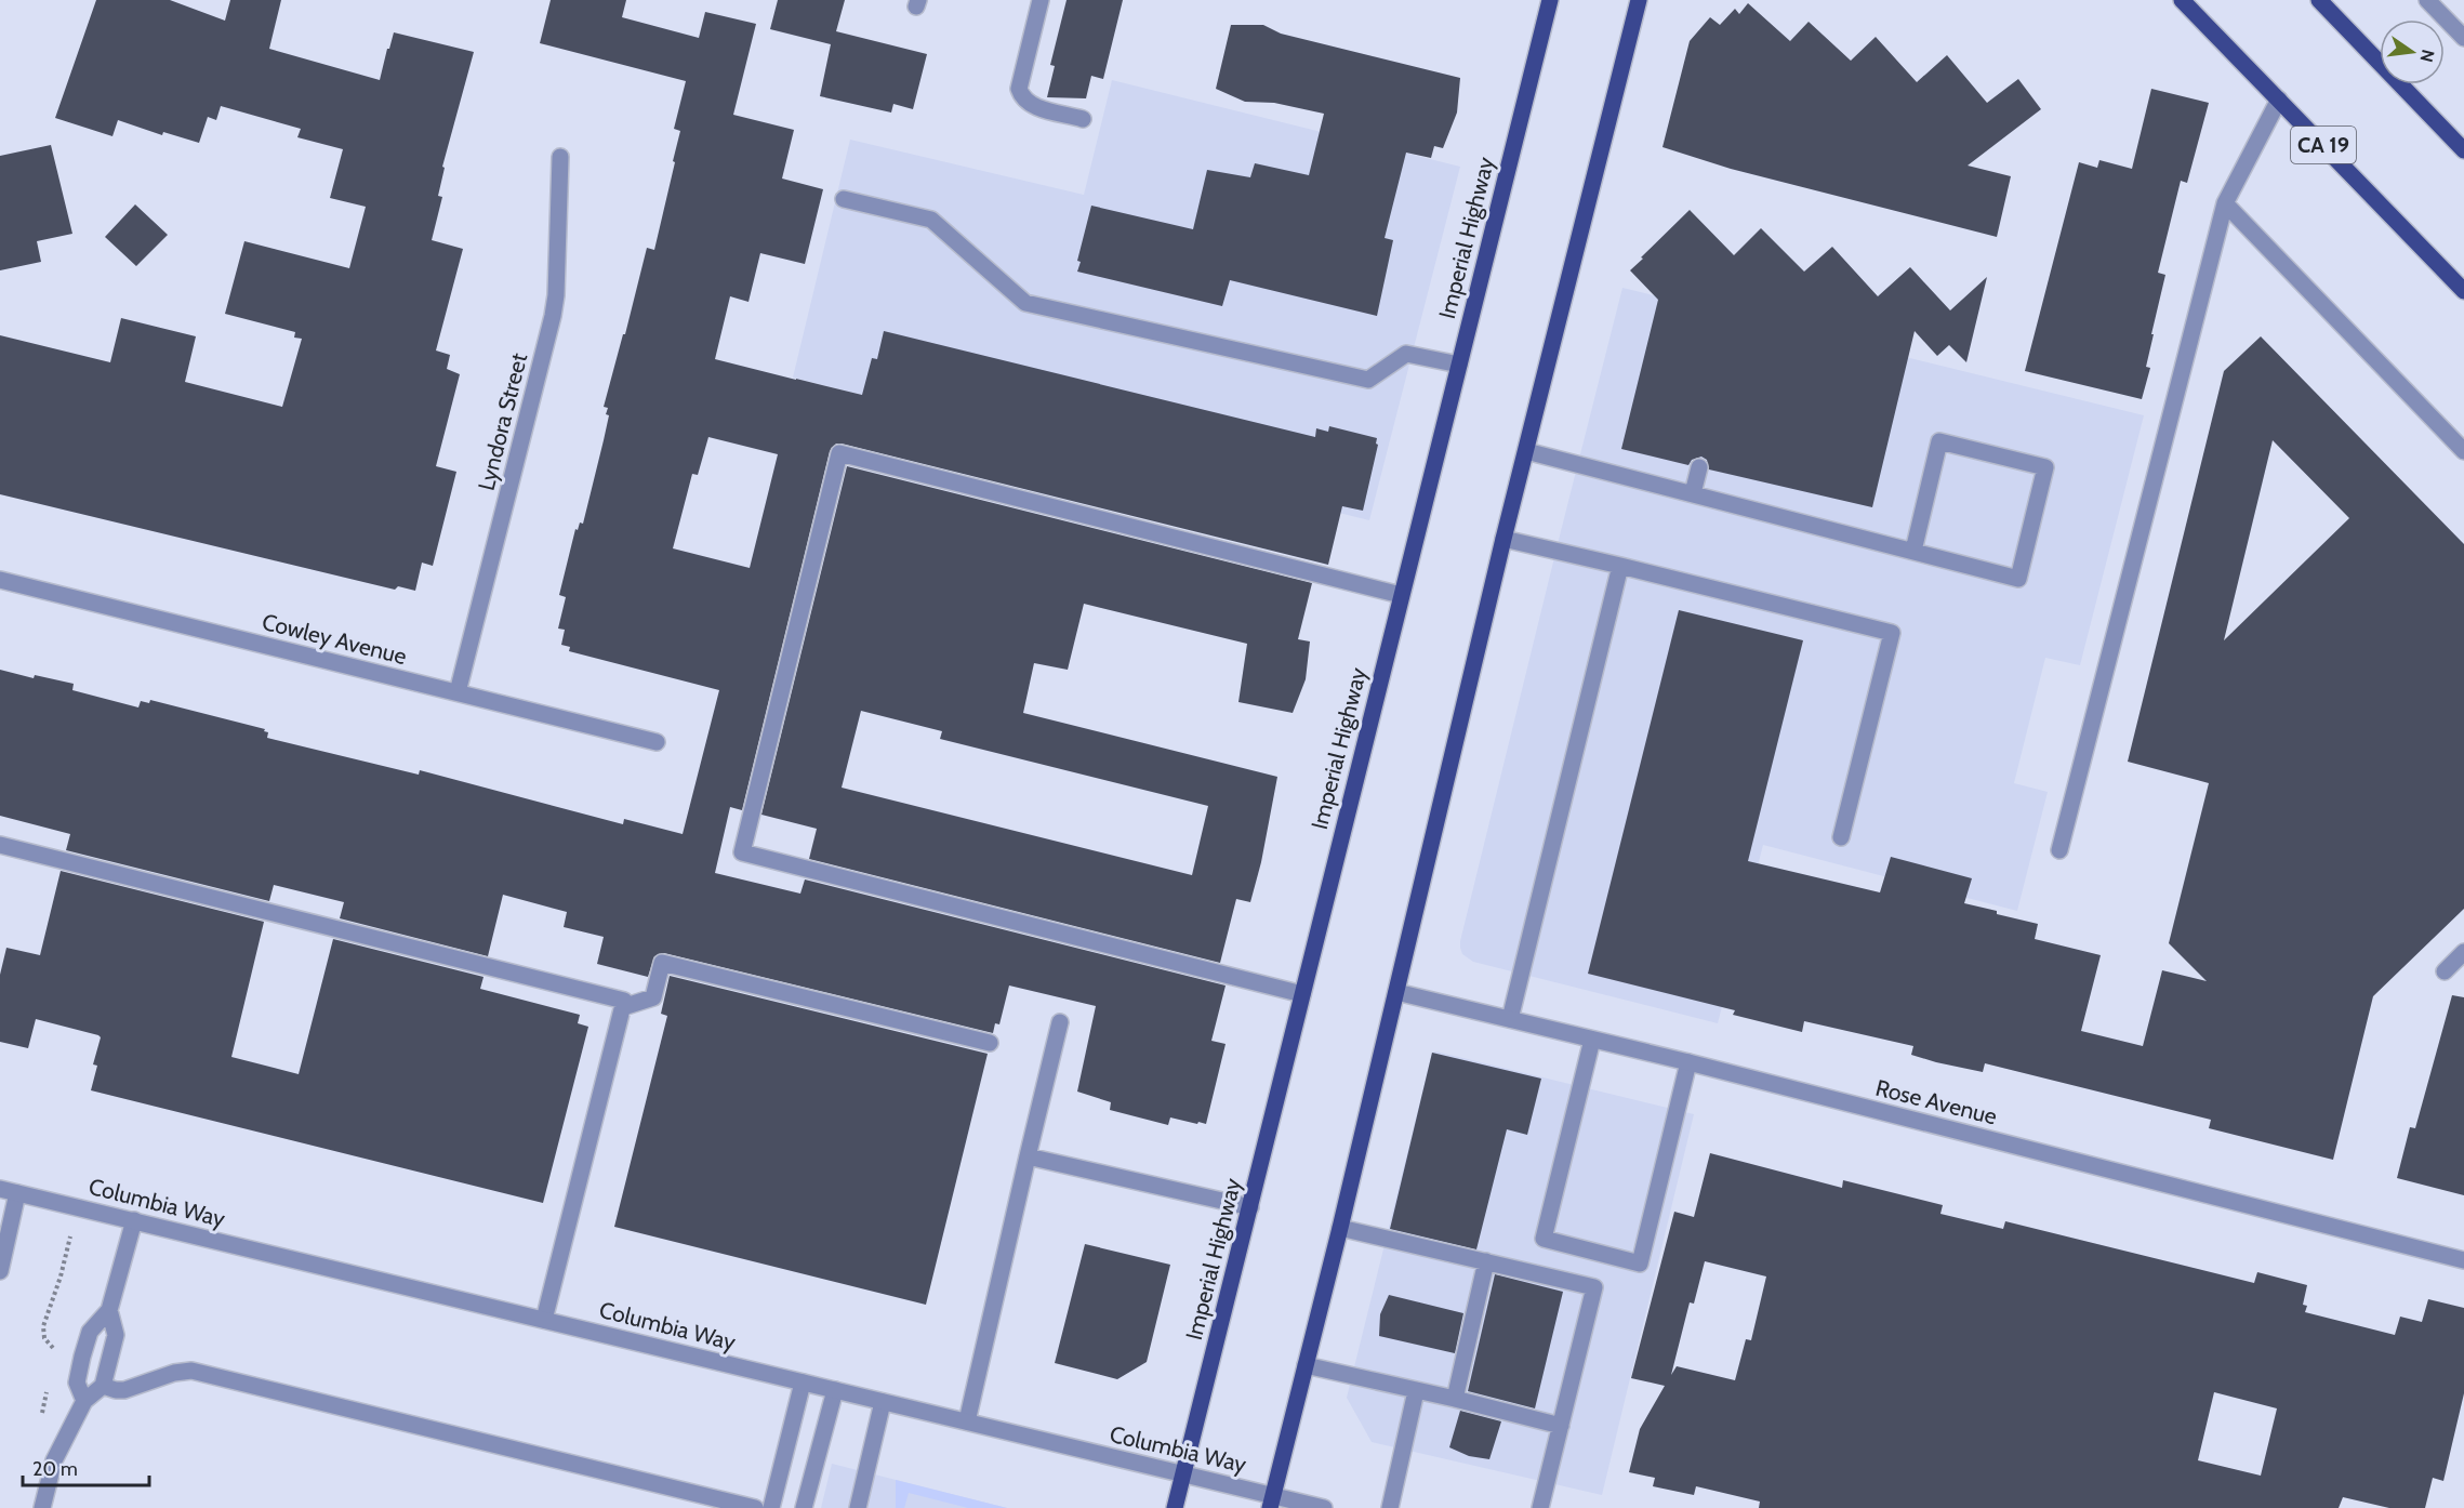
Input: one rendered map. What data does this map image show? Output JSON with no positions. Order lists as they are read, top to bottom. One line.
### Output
{"streets":{"main road":["CA 19","Imperial Highway"],"street":["Lyndora Street","Cowley Avenue","Rose Avenue","Columbia Way"]},"crossings":[["Imperial Highway","Columbia Way"],["Lyndora Street","Cowley Avenue"]],"scale_bar":"20 m","north":"right"}
